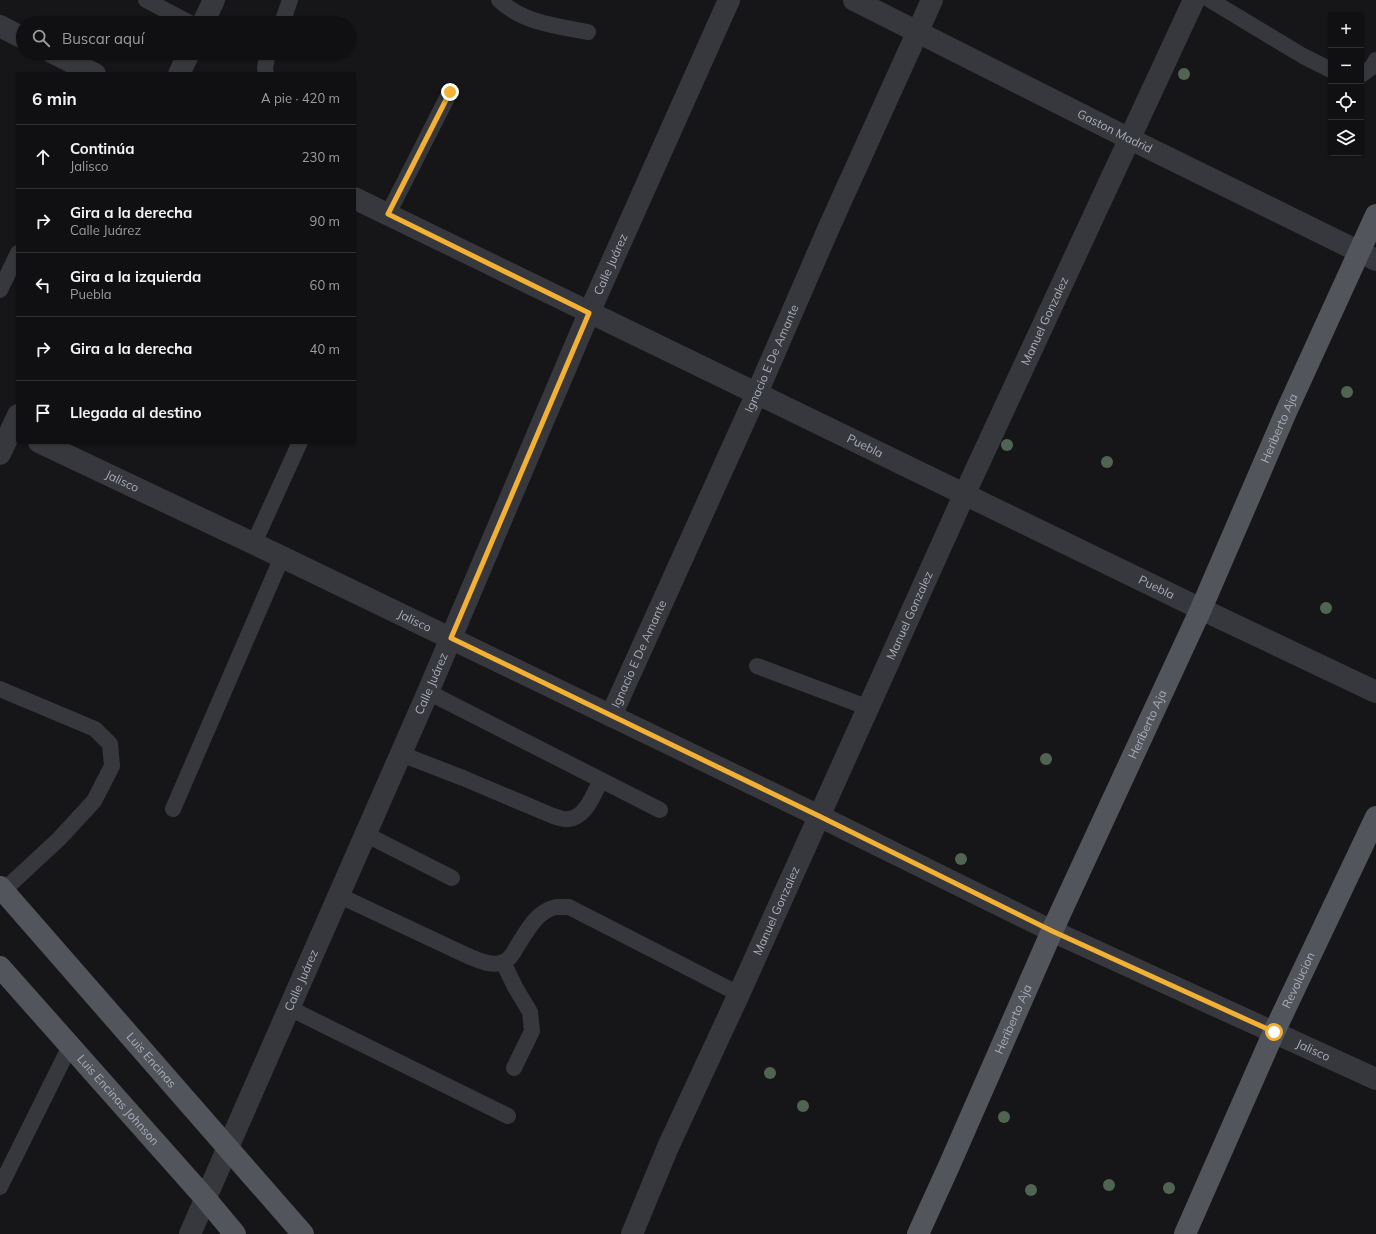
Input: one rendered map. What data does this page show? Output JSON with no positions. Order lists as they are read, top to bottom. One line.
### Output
{"streets":{"main road":["Heriberto Aja","Revolucion","Luis Encinas","Luis Encinas Johnson"],"street":["Gaston Madrid","Calle Juárez","Manuel Gonzalez","Ignacio E De Amante","Puebla","Jalisco"]},"crossings":[["Gaston Madrid","Manuel Gonzalez"],["Gaston Madrid","Ignacio E De Amante"],["Gaston Madrid","Heriberto Aja"],["Calle Juárez","Puebla"],["Calle Juárez","Jalisco"],["Calle Juárez","Luis Encinas"],["Calle Juárez","Luis Encinas Johnson"],["Manuel Gonzalez","Puebla"],["Manuel Gonzalez","Jalisco"],["Ignacio E De Amante","Puebla"],["Ignacio E De Amante","Jalisco"],["Heriberto Aja","Puebla"],["Heriberto Aja","Jalisco"],["Jalisco","Revolucion"]],"page":{"map_buttons":["+","−"],"search":"Buscar aquí","heading":["6 min","A pie · 420 m"],"list":[["Continúa","Jalisco","230 m"],["Gira a la derecha","Calle Juárez","90 m"],["Gira a la izquierda","Puebla","60 m"],["Gira a la derecha","40 m"],"Llegada al destino"]}}
